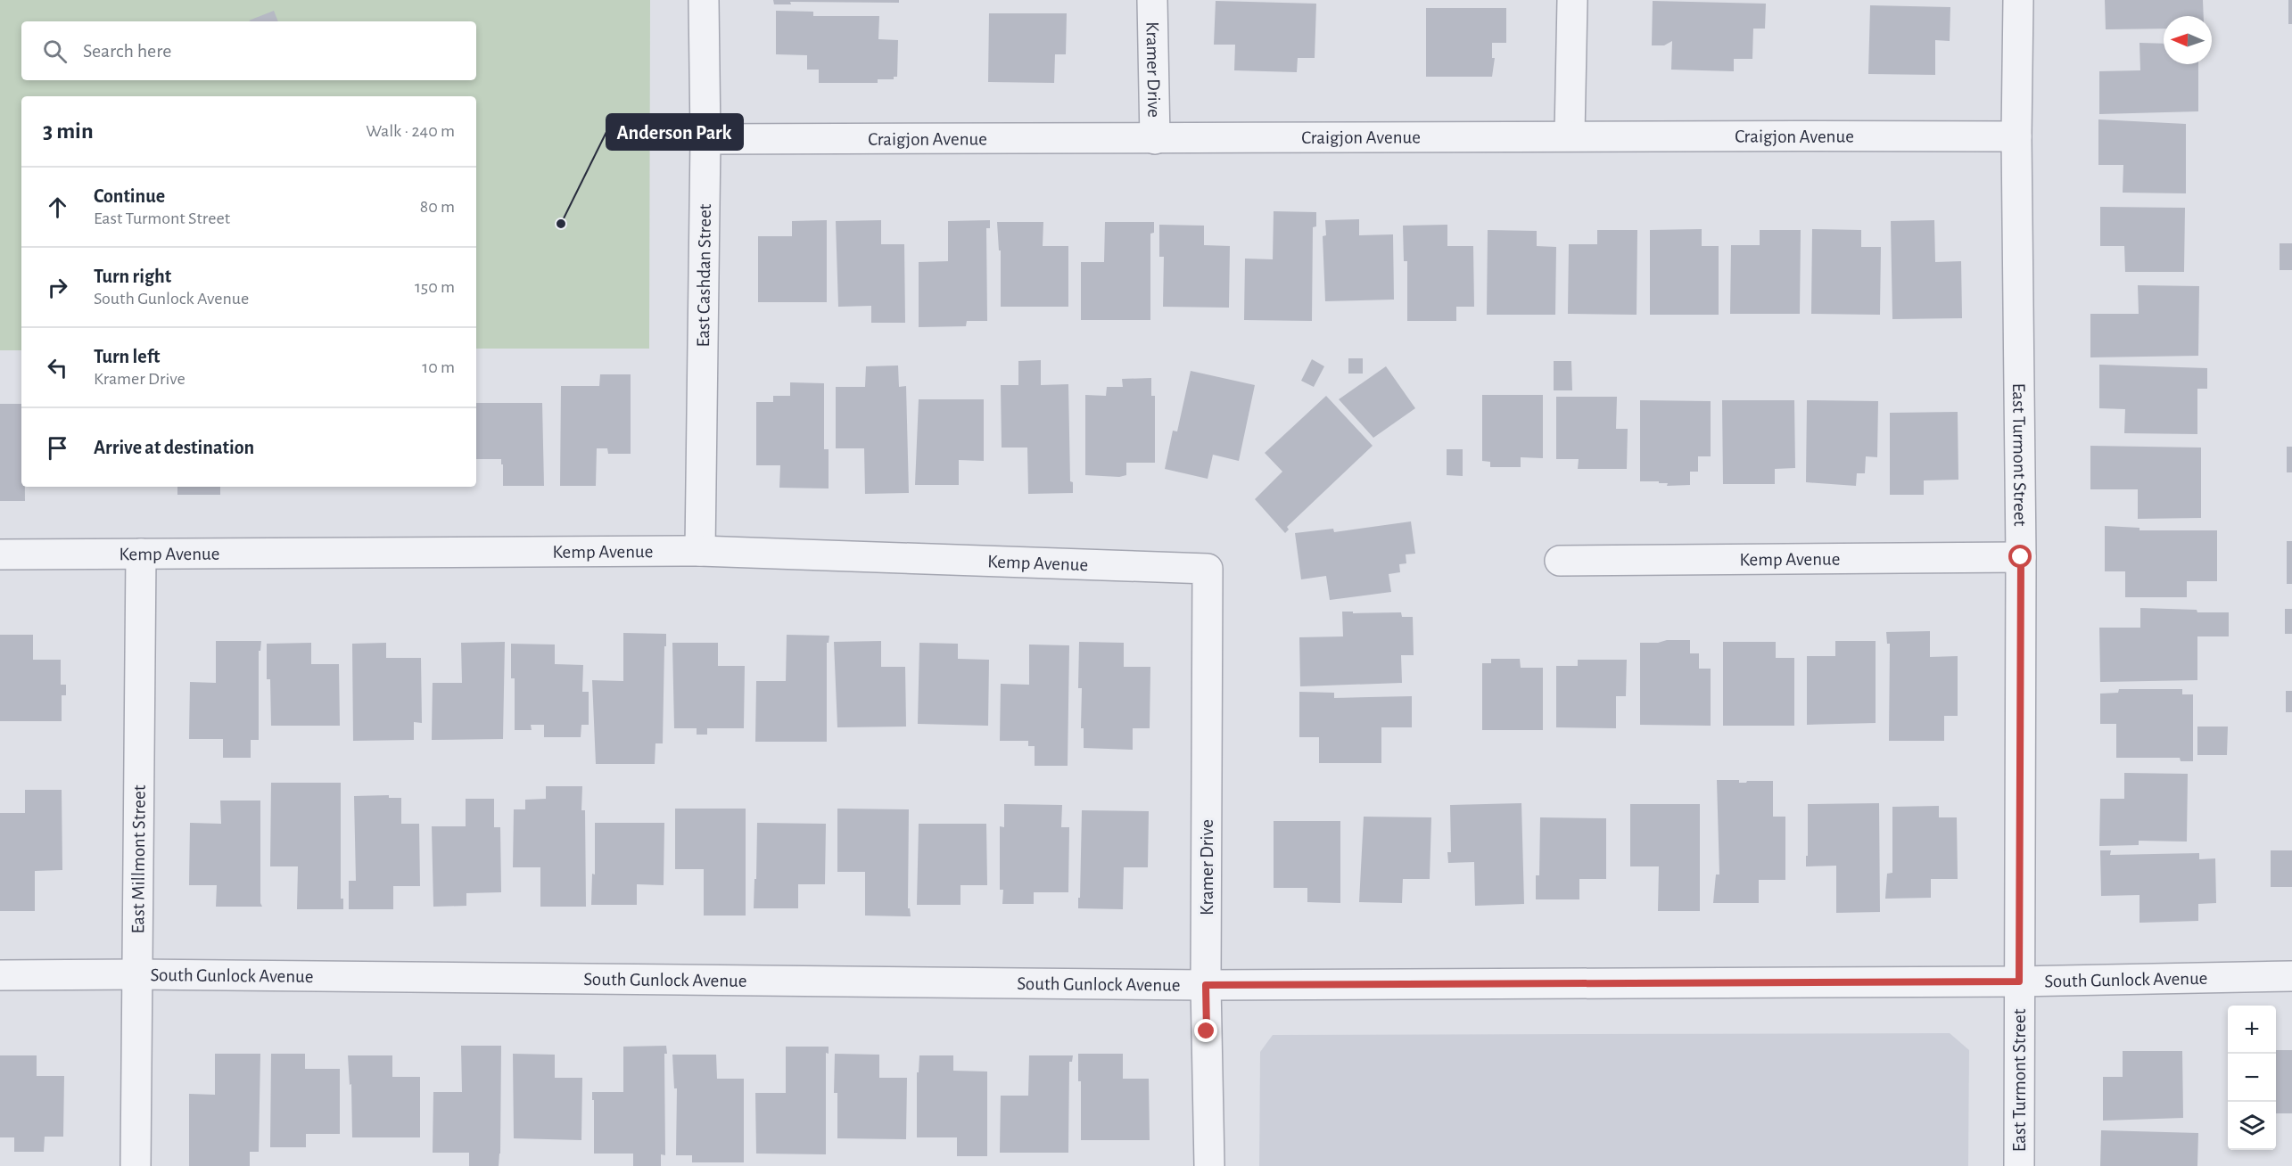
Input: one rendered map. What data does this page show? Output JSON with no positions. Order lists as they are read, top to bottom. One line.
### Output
{"streets":{"street":["Kramer Drive","Craigjon Avenue","East Cashdan Street","East Turmont Street","Kemp Avenue","East Millmont Street","South Gunlock Avenue"]},"crossings":[["Kramer Drive","Craigjon Avenue"],["Kramer Drive","Kemp Avenue"],["Kramer Drive","South Gunlock Avenue"],["Craigjon Avenue","East Cashdan Street"],["Craigjon Avenue","East Turmont Street"],["East Cashdan Street","Kemp Avenue"],["East Turmont Street","Kemp Avenue"],["East Turmont Street","South Gunlock Avenue"],["Kemp Avenue","East Millmont Street"],["East Millmont Street","South Gunlock Avenue"]],"places":["Anderson Park"],"north":"left","page":{"search":"Search here","heading":["3 min","Walk · 240 m"],"list":[["Continue","East Turmont Street","80 m"],["Turn right","South Gunlock Avenue","150 m"],["Turn left","Kramer Drive","10 m"],"Arrive at destination"],"map_buttons":["+","−"]}}
